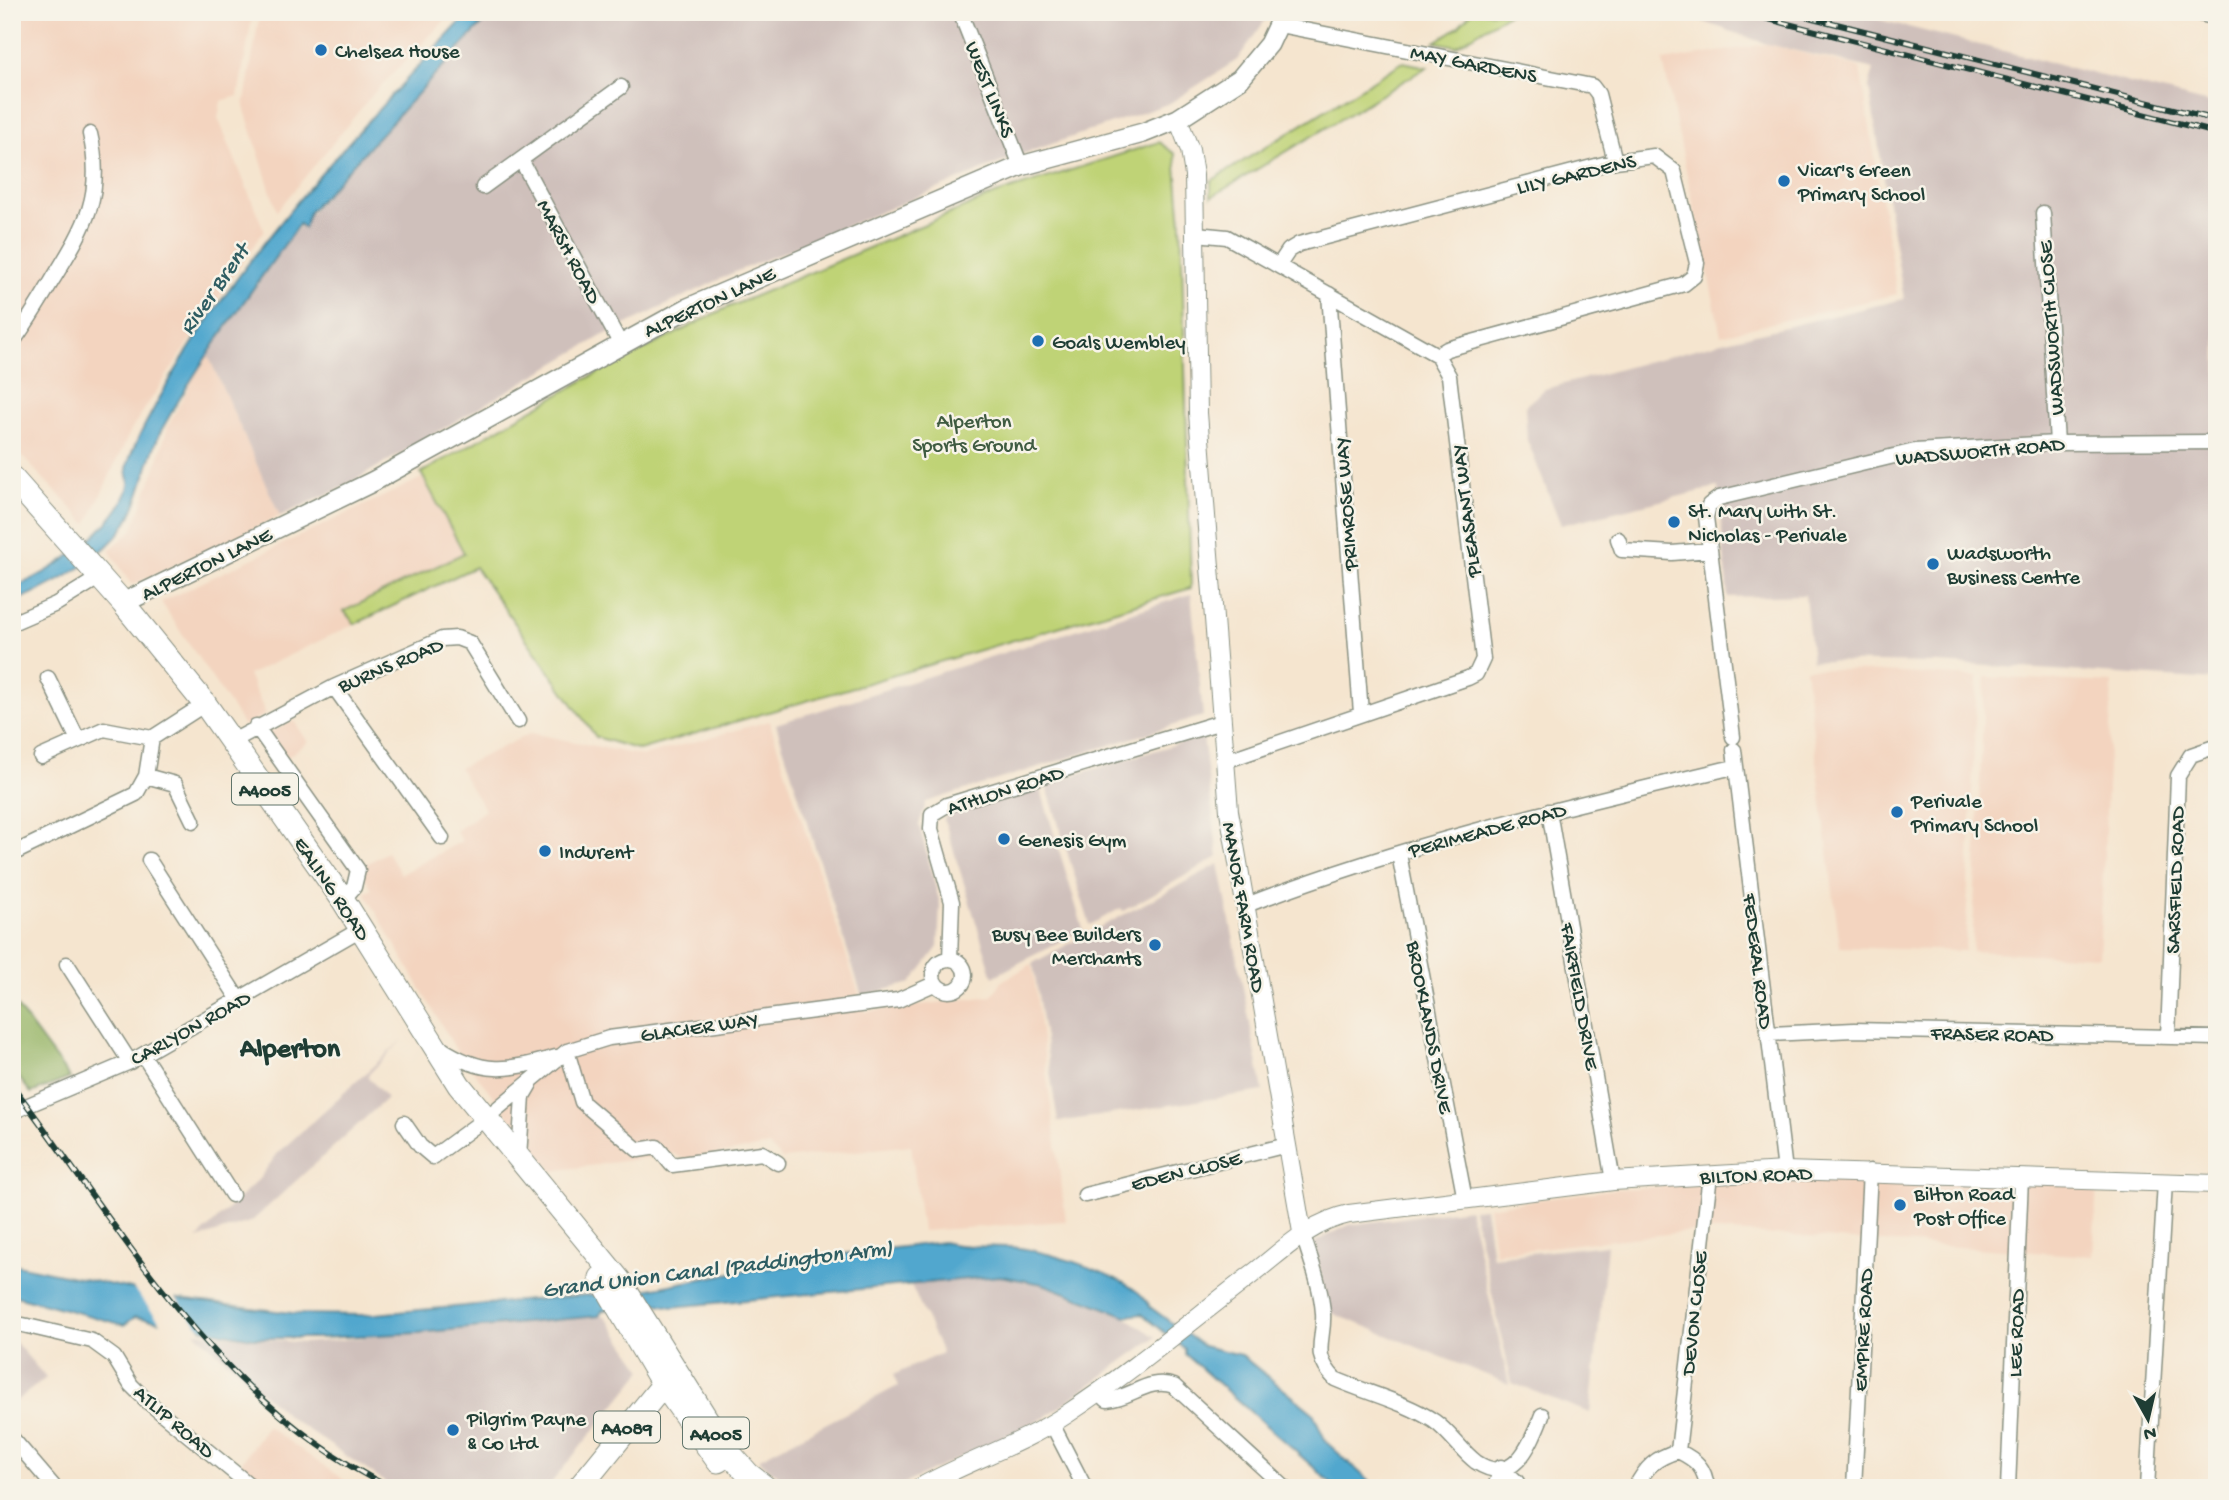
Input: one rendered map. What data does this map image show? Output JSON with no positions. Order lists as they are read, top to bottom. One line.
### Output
{"streets":{"main road":["ALPERTON LANE","A4005","EALING ROAD","A4089"],"street":["MAY GARDENS","WEST LINKS","LILY GARDENS","MARSH ROAD","WADSWORTH CLOSE","WADSWORTH ROAD","PRIMROSE WAY","PLEASANT WAY","BURNS ROAD","ATHLON ROAD","PERIMEADE ROAD","SARSFIELD ROAD","MANOR FARM ROAD","FEDERAL ROAD","FAIRFIELD DRIVE","GLACIER WAY","CARLYON ROAD","BROOKLANDS DRIVE","FRASER ROAD","EDEN CLOSE","BILTON ROAD","DEVON CLOSE","EMPIRE ROAD","LEE ROAD","ATLIP ROAD"]},"crossings":[["MAY GARDENS","LILY GARDENS"],["MAY GARDENS","ALPERTON LANE"],["WEST LINKS","ALPERTON LANE"],["LILY GARDENS","PLEASANT WAY"],["MARSH ROAD","ALPERTON LANE"],["ALPERTON LANE","EALING ROAD"],["ALPERTON LANE","MANOR FARM ROAD"],["WADSWORTH CLOSE","WADSWORTH ROAD"],["WADSWORTH ROAD","FEDERAL ROAD"],["PRIMROSE WAY","PLEASANT WAY"],["PLEASANT WAY","MANOR FARM ROAD"],["BURNS ROAD","EALING ROAD"],["A4005","EALING ROAD"],["A4005","A4089"],["ATHLON ROAD","MANOR FARM ROAD"],["ATHLON ROAD","GLACIER WAY"],["PERIMEADE ROAD","MANOR FARM ROAD"],["PERIMEADE ROAD","FEDERAL ROAD"],["PERIMEADE ROAD","FAIRFIELD DRIVE"],["PERIMEADE ROAD","BROOKLANDS DRIVE"],["SARSFIELD ROAD","FRASER ROAD"],["EALING ROAD","GLACIER WAY"],["EALING ROAD","CARLYON ROAD"],["EALING ROAD","A4089"],["MANOR FARM ROAD","EDEN CLOSE"],["MANOR FARM ROAD","BILTON ROAD"],["FEDERAL ROAD","FRASER ROAD"],["FEDERAL ROAD","BILTON ROAD"],["FAIRFIELD DRIVE","BILTON ROAD"],["BROOKLANDS DRIVE","BILTON ROAD"],["BILTON ROAD","DEVON CLOSE"],["BILTON ROAD","EMPIRE ROAD"],["BILTON ROAD","LEE ROAD"]],"districts":["Alperton"],"water":["River Brent","Grand Union Canal (Paddington Arm)"],"parks":["Alperton Sports Ground"],"places":["Chelsea House","Vicar's Green Primary School","Goals Wembley","St. Mary with St. Nicholas - Perivale","Wadsworth Business Centre","Perivale Primary School","Genesis Gym","Indurent","Busy Bee Builders Merchants","Bilton Road Post Office","Pilgrim Payne & Co Ltd"],"north":"bottom"}
